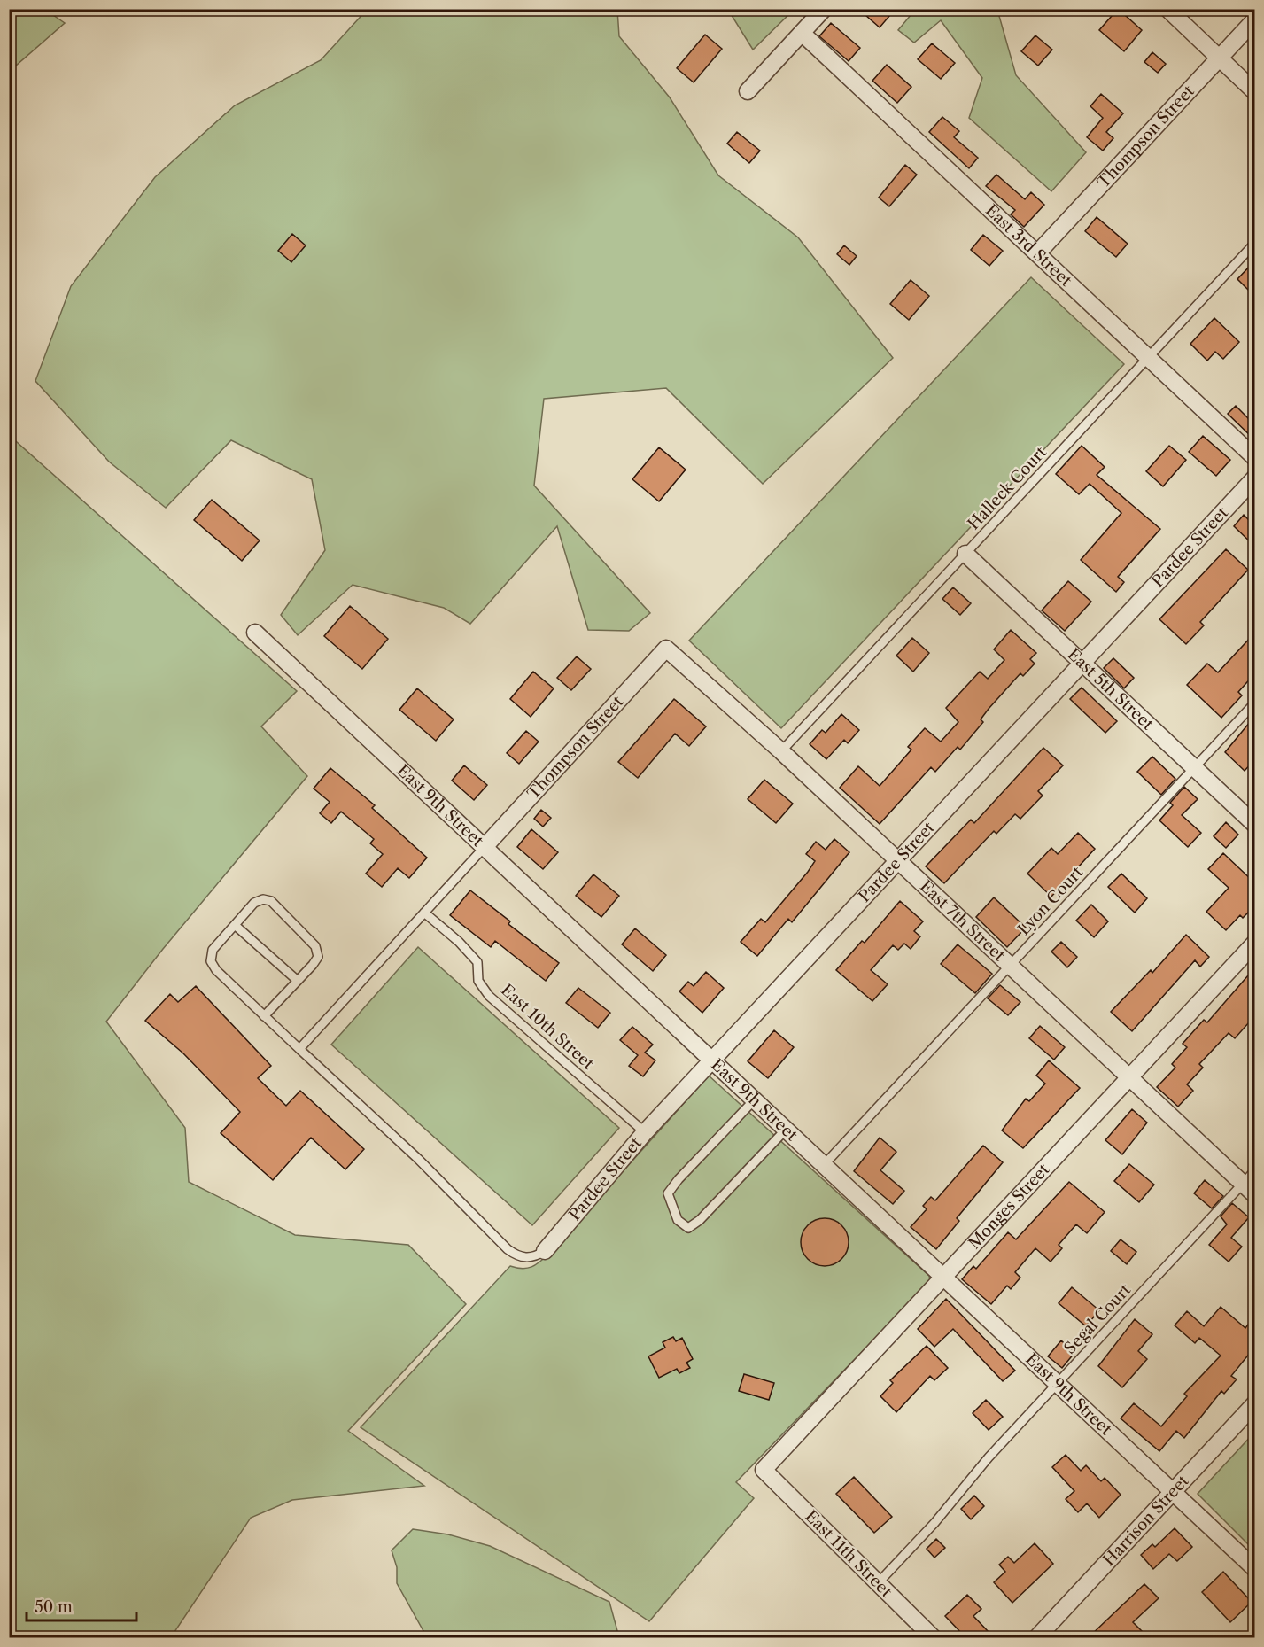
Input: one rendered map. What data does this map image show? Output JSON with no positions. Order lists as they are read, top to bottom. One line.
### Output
{"streets":{"street":["Thompson Street","East 3rd Street","Pardee Street","East 5th Street","East 9th Street","East 7th Street","Monges Street","Harrison Street","East 11th Street"],"lane":["Halleck Court","Lyon Court","East 10th Street","Segal Court"]},"crossings":[["Thompson Street","East 3rd Street"],["Thompson Street","East 9th Street"],["Thompson Street","East 7th Street"],["East 3rd Street","Halleck Court"],["Halleck Court","East 5th Street"],["Halleck Court","East 7th Street"],["Pardee Street","East 5th Street"],["Pardee Street","East 9th Street"],["Pardee Street","East 7th Street"],["Pardee Street","East 10th Street"],["East 5th Street","Lyon Court"],["East 9th Street","Lyon Court"],["East 9th Street","Monges Street"],["East 9th Street","Segal Court"],["East 9th Street","Harrison Street"],["Lyon Court","East 7th Street"],["East 7th Street","Monges Street"],["East 7th Street","Segal Court"],["Monges Street","East 11th Street"],["Segal Court","East 11th Street"]],"scale_bar":"50 m"}
